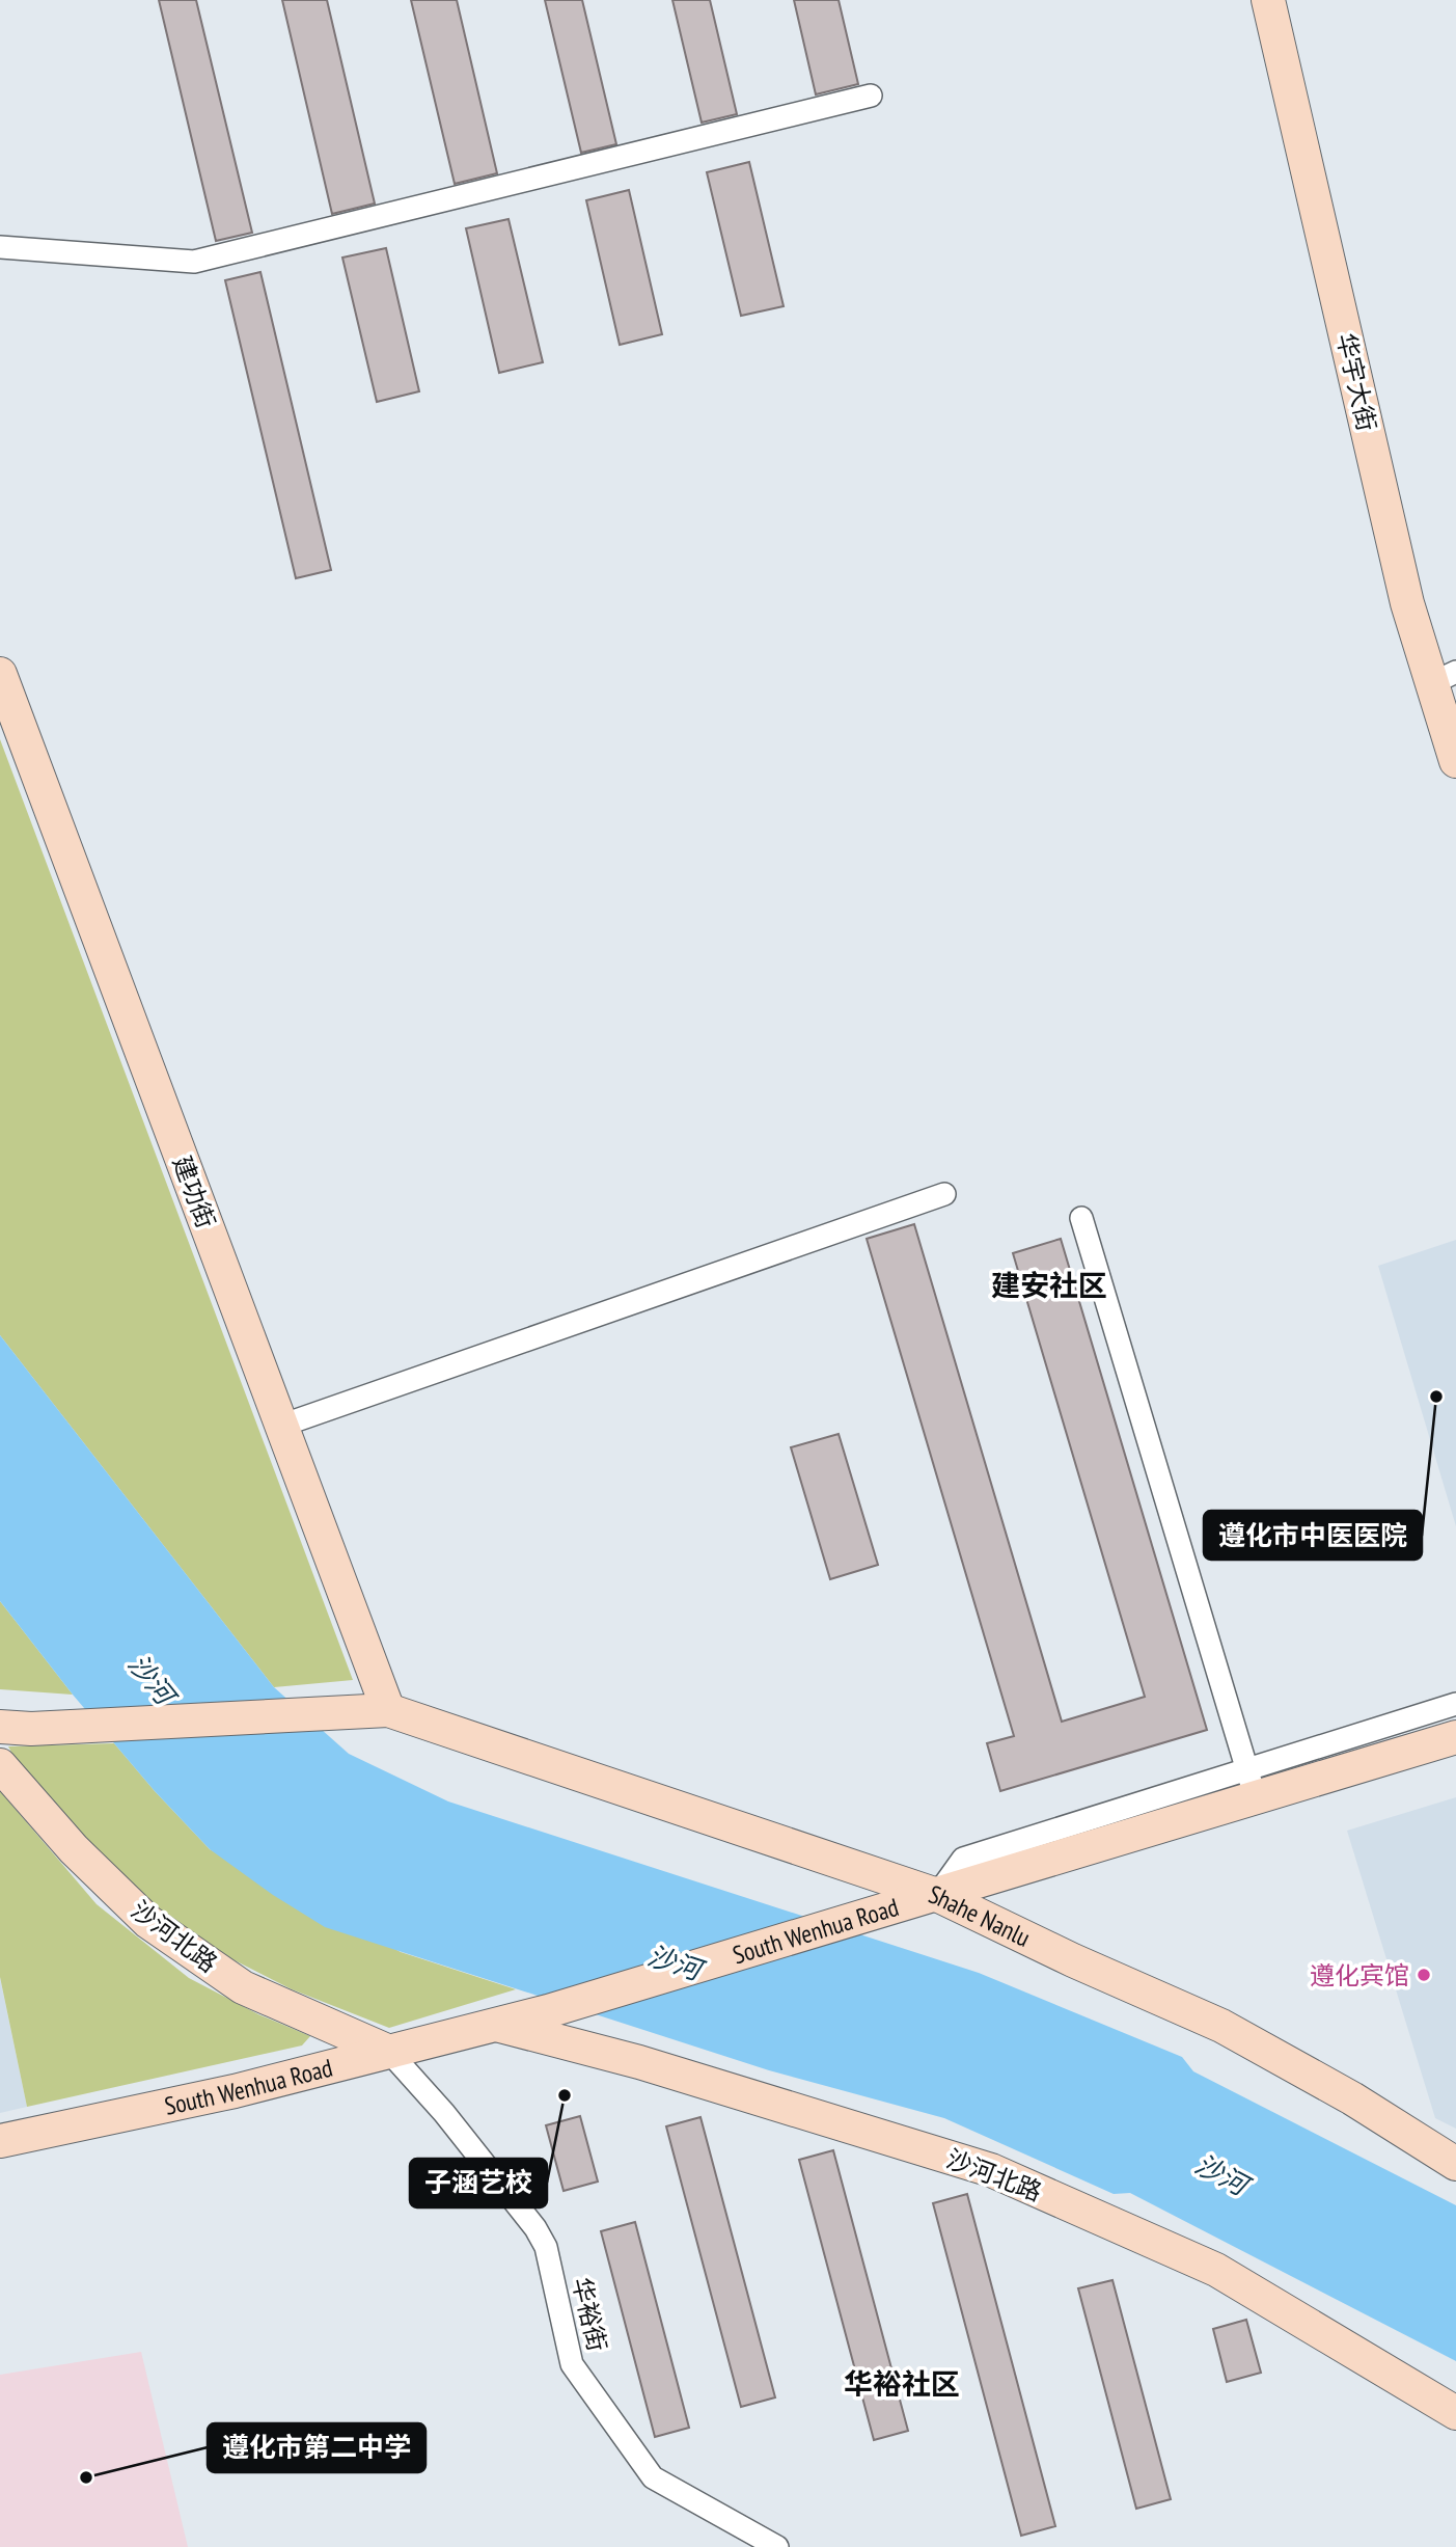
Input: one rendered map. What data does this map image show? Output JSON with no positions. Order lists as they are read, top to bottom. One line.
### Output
{"streets":{"street":["华宇大街","建功街","Shahe Nanlu","South Wenhua Road","沙河北路","华裕街"]},"crossings":[["建功街","Shahe Nanlu"],["Shahe Nanlu","South Wenhua Road"],["South Wenhua Road","沙河北路"],["South Wenhua Road","华裕街"],["沙河北路","华裕街"]],"districts":["建安社区","华裕社区"],"water":["沙河"],"places":["遵化市中医医院","遵化宾馆","子涵艺校","遵化市第二中学"]}
